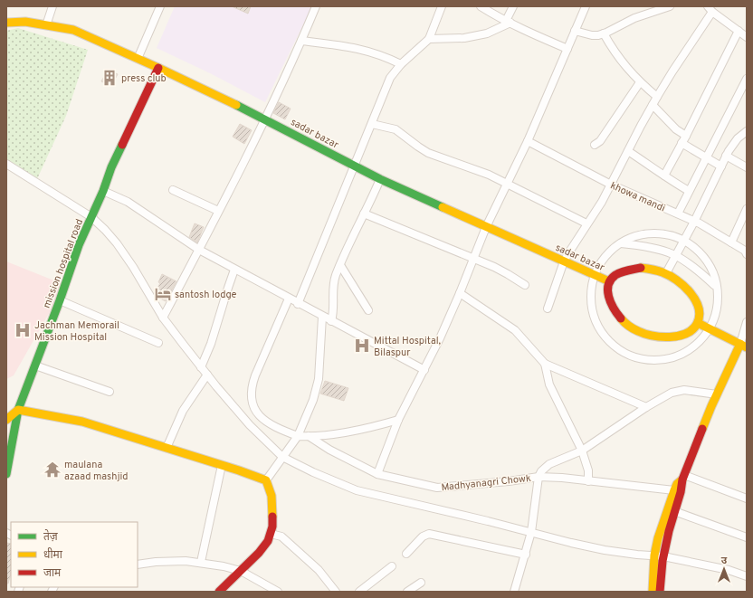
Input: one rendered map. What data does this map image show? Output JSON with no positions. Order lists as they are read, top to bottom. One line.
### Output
{"streets":{"street":["sadar bazar","khowa mandi","mission hospital road","Madhyanagri Chowk"]},"crossings":[["sadar bazar","mission hospital road"]],"places":{"building":["press club"],"hotel":["santosh lodge"],"hospital":["Jachman Memorail Mission Hospital","Mittal Hospital, Bilaspur"],"temple":["maulana azaad mashjid"]},"legend":["तेज़","धीमा","जाम"],"north":"top"}
